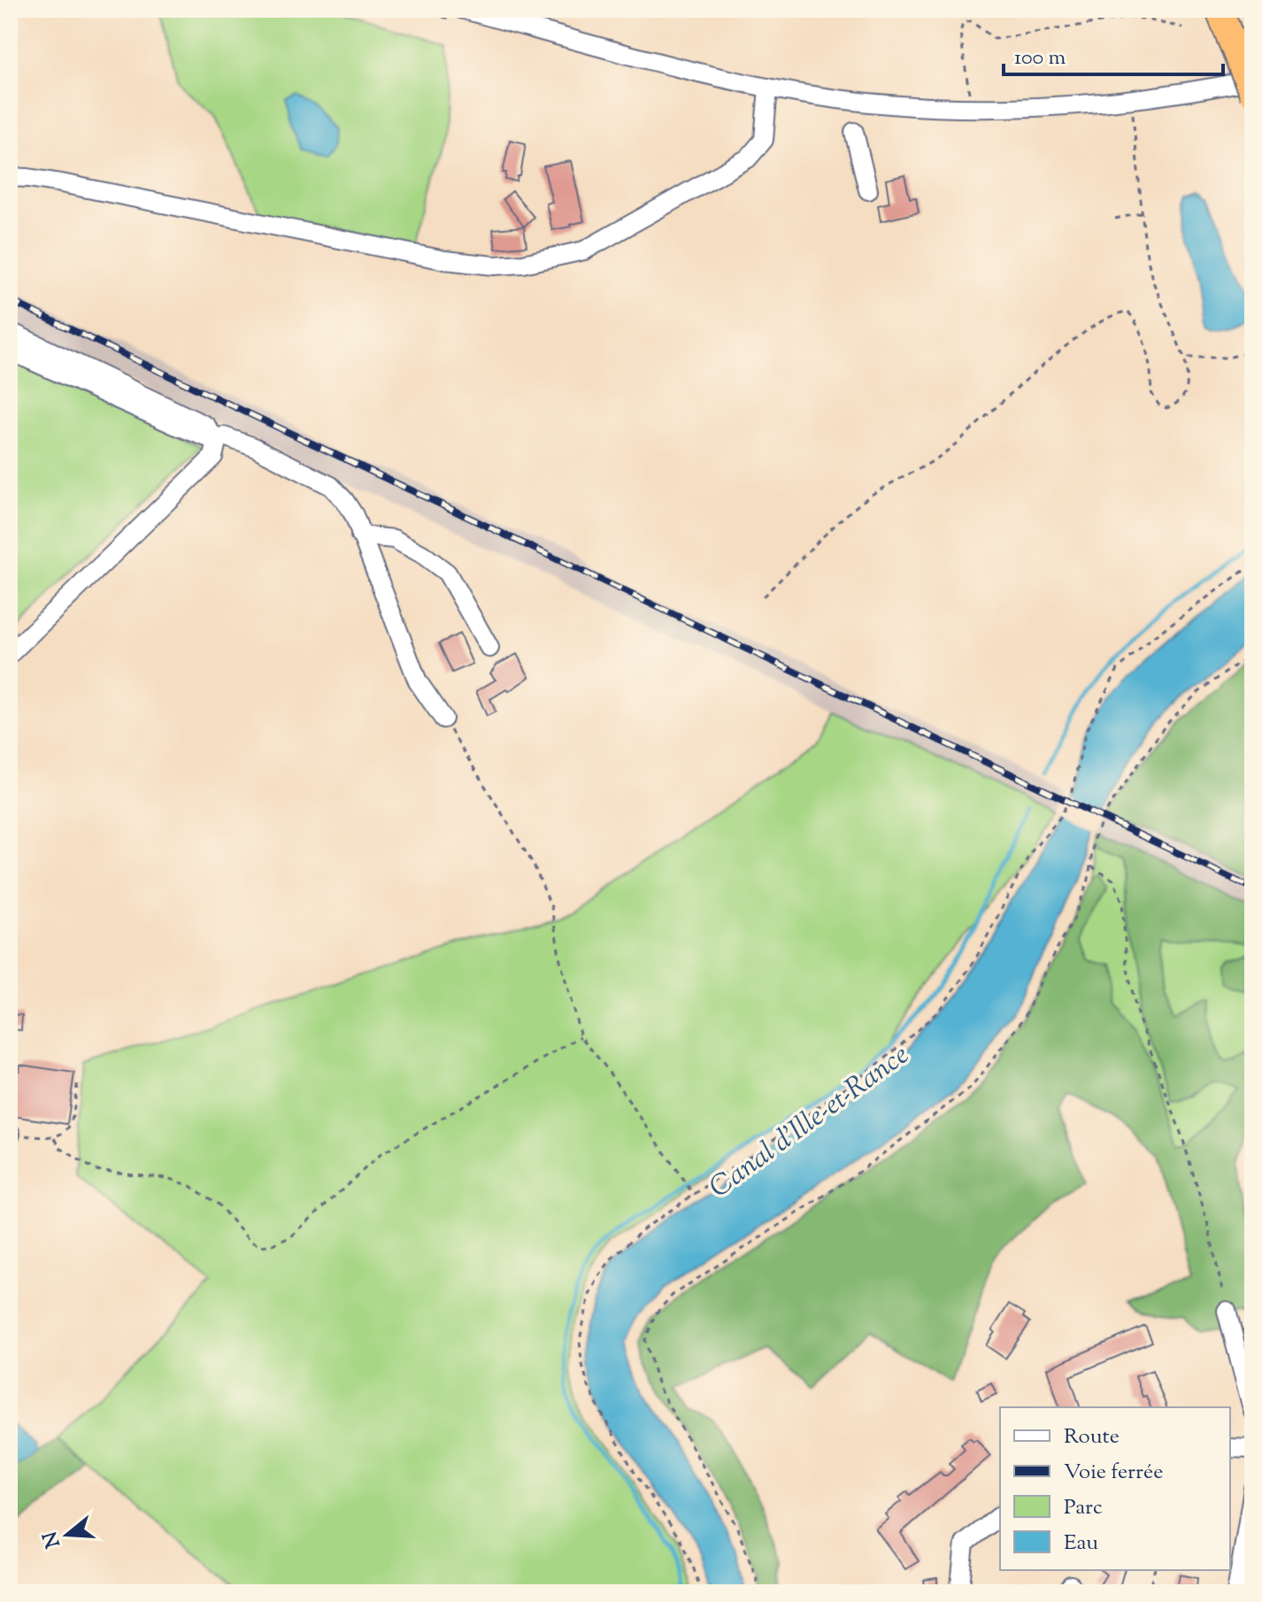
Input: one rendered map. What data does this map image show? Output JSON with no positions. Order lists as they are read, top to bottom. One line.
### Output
{"water":["Canal d'Ille-et-Rance"],"legend":["Route","Voie ferrée","Parc","Eau"],"scale_bar":"100 m","north":"left"}
